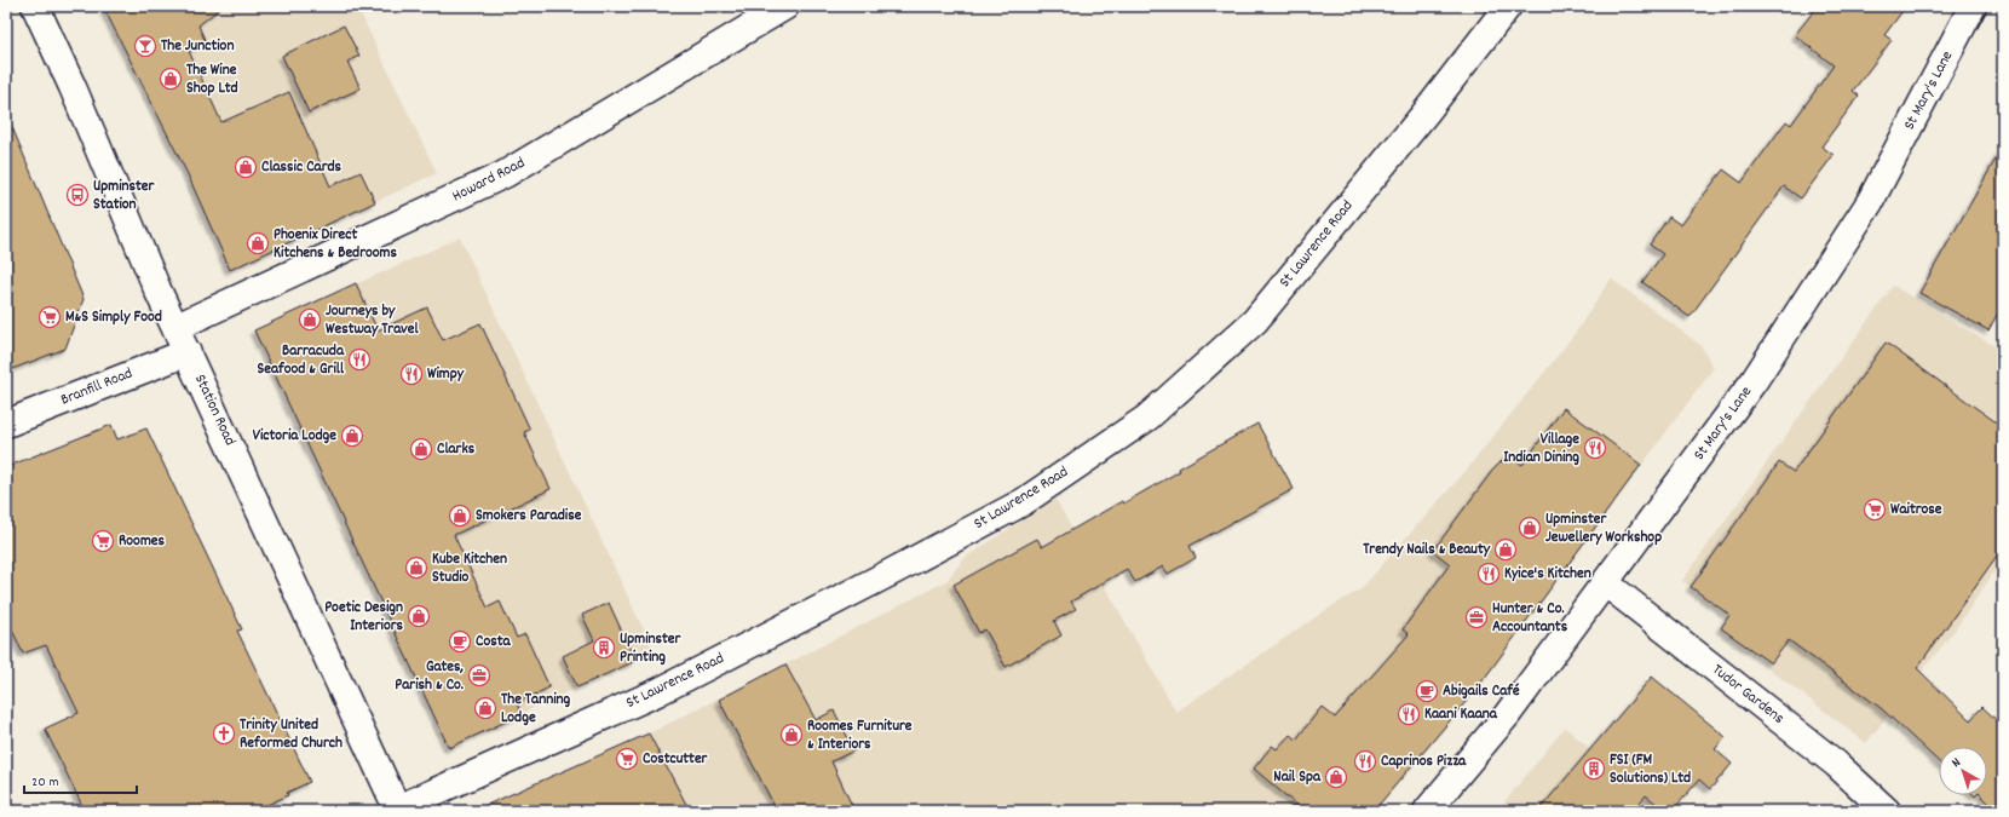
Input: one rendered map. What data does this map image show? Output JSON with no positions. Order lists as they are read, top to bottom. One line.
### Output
{"streets":{"street":["St Mary's Lane","Howard Road","St Lawrence Road","Branfill Road","Station Road","Tudor Gardens"]},"crossings":[["St Mary's Lane","Tudor Gardens"],["Howard Road","Station Road"],["St Lawrence Road","Station Road"],["Branfill Road","Station Road"]],"places":{"bar":["The Junction"],"shop":["The Wine Shop Ltd","Classic Cards","Phoenix Direct Kitchens & Bedrooms","Journeys by Westway Travel","Victoria Lodge","Clarks","Smokers Paradise","Upminster Jewellery Workshop","Trendy Nails & Beauty","Kube Kitchen Studio","Poetic Design Interiors","The Tanning Lodge","Roomes Furniture & Interiors","Nail Spa"],"bus stop":["Upminster Station"],"supermarket":["M&S Simply Food","Waitrose","Roomes","Costcutter"],"restaurant":["Barracuda Seafood & Grill","Wimpy","Village Indian Dining","Kyice's Kitchen","Kaani Kaana","Caprinos Pizza"],"office":["Hunter & Co. Accountants","Gates, Parish & Co."],"cafe":["Costa","Abigails Café"],"building":["Upminster Printing","FSI (FM Solutions) Ltd"],"church":["Trinity United Reformed Church"]},"scale_bar":"20 m","north":"top left"}
